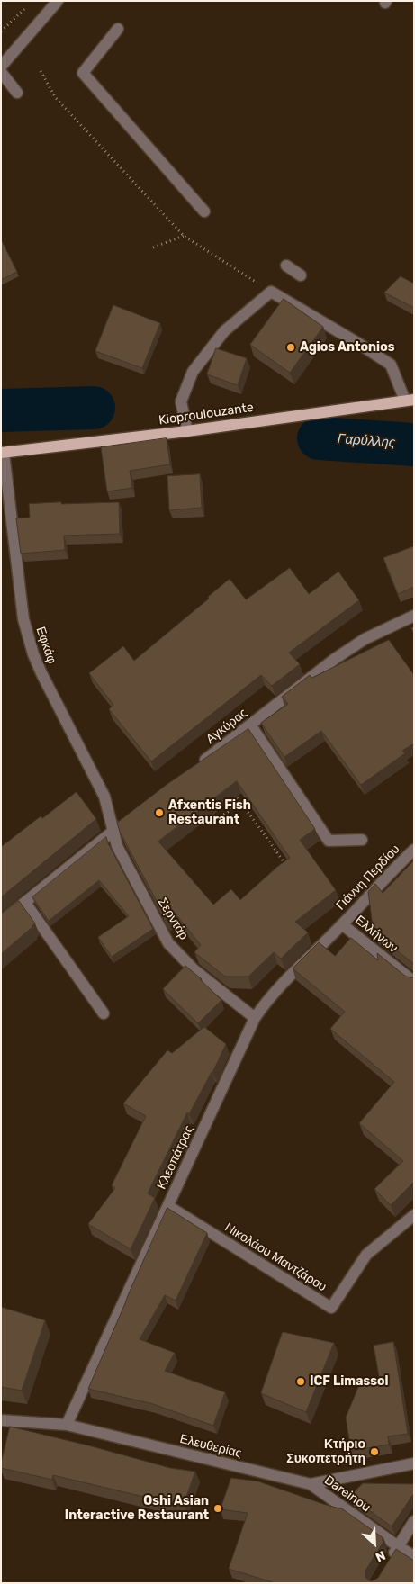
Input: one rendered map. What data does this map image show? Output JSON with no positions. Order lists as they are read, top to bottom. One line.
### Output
{"streets":{"main road":["Kioproulouzante"],"street":["Εφκάφ","Αγκύρας","Γιάννη Περδίου","Σερντάρ","Ελλήνων","Κλεοπάτρας","Νικολάου Μαντζάρου","Ελευθερίας","Dareinou"]},"crossings":[["Kioproulouzante","Εφκάφ"],["Εφκάφ","Σερντάρ"],["Γιάννη Περδίου","Ελλήνων"],["Γιάννη Περδίου","Κλεοπάτρας"],["Σερντάρ","Κλεοπάτρας"],["Ελλήνων","Κλεοπάτρας"],["Κλεοπάτρας","Νικολάου Μαντζάρου"],["Κλεοπάτρας","Ελευθερίας"],["Ελευθερίας","Dareinou"]],"water":["Γαρύλλης"],"places":["Agios Antonios","Afxentis Fish Restaurant","ICF Limassol","Κτήριο Συκοπετρήτη","Oshi Asian Interactive Restaurant"],"north":"bottom right"}
